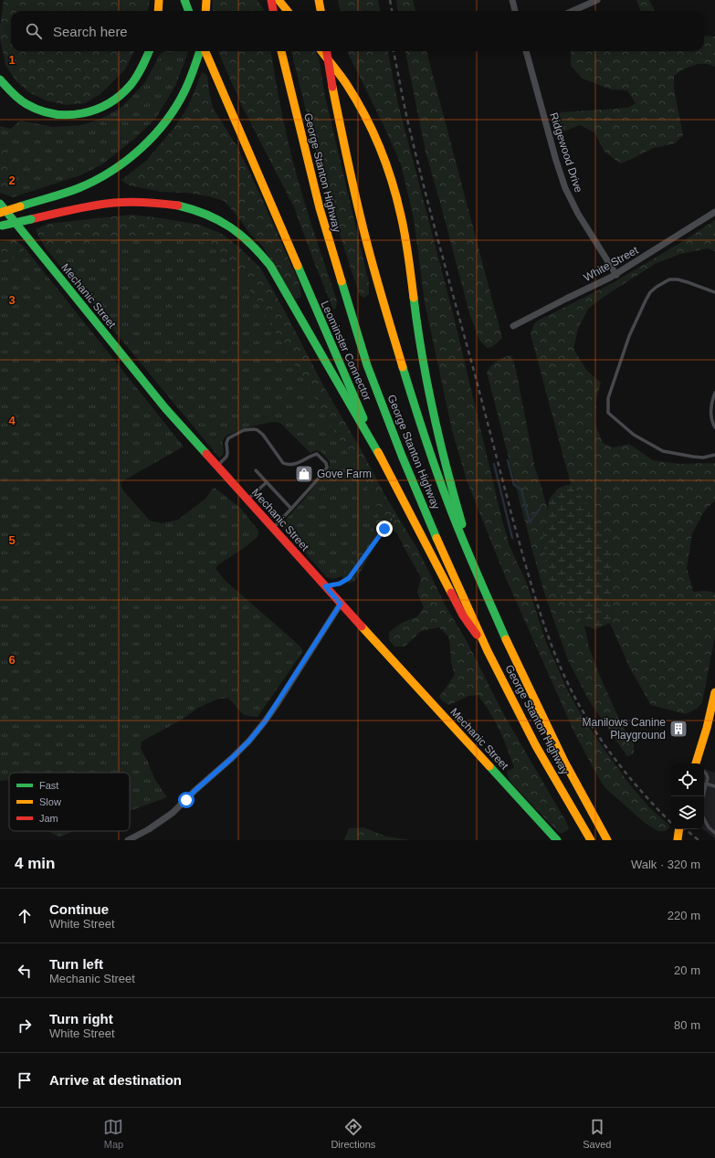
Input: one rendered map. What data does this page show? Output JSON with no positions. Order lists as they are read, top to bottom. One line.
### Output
{"streets":{"main road":["George Stanton Highway","Mechanic Street","Leominster Connector"],"street":["Ridgewood Drive","White Street"]},"crossings":[["Ridgewood Drive","White Street"],["George Stanton Highway","Leominster Connector"]],"places":{"shop":["Gove Farm"],"building":["Manilows Canine Playground"]},"legend":["Fast","Slow","Jam"],"page":{"search":"Search here","heading":["4 min","Walk · 320 m"],"list":[["Continue","White Street","220 m"],["Turn left","Mechanic Street","20 m"],["Turn right","White Street","80 m"],"Arrive at destination"],"nav":["Map","Directions","Saved"]},"grid":{"rows":["1","2","3","4","5","6"]}}
